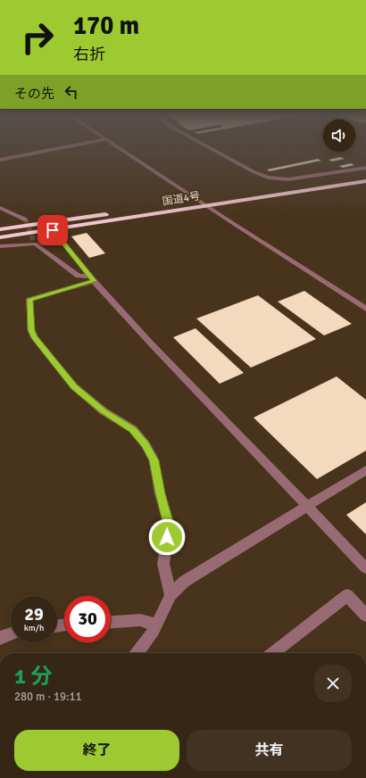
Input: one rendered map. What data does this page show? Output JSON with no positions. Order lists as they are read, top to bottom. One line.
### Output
{"streets":{"highway":["国道4号"]},"page":{"turn":["170 m","右折"],"then":"その先","speed":"29 km/h","limit":"30","heading":["1 分","280 m · 19:11"],"buttons":["終了","共有"]}}
